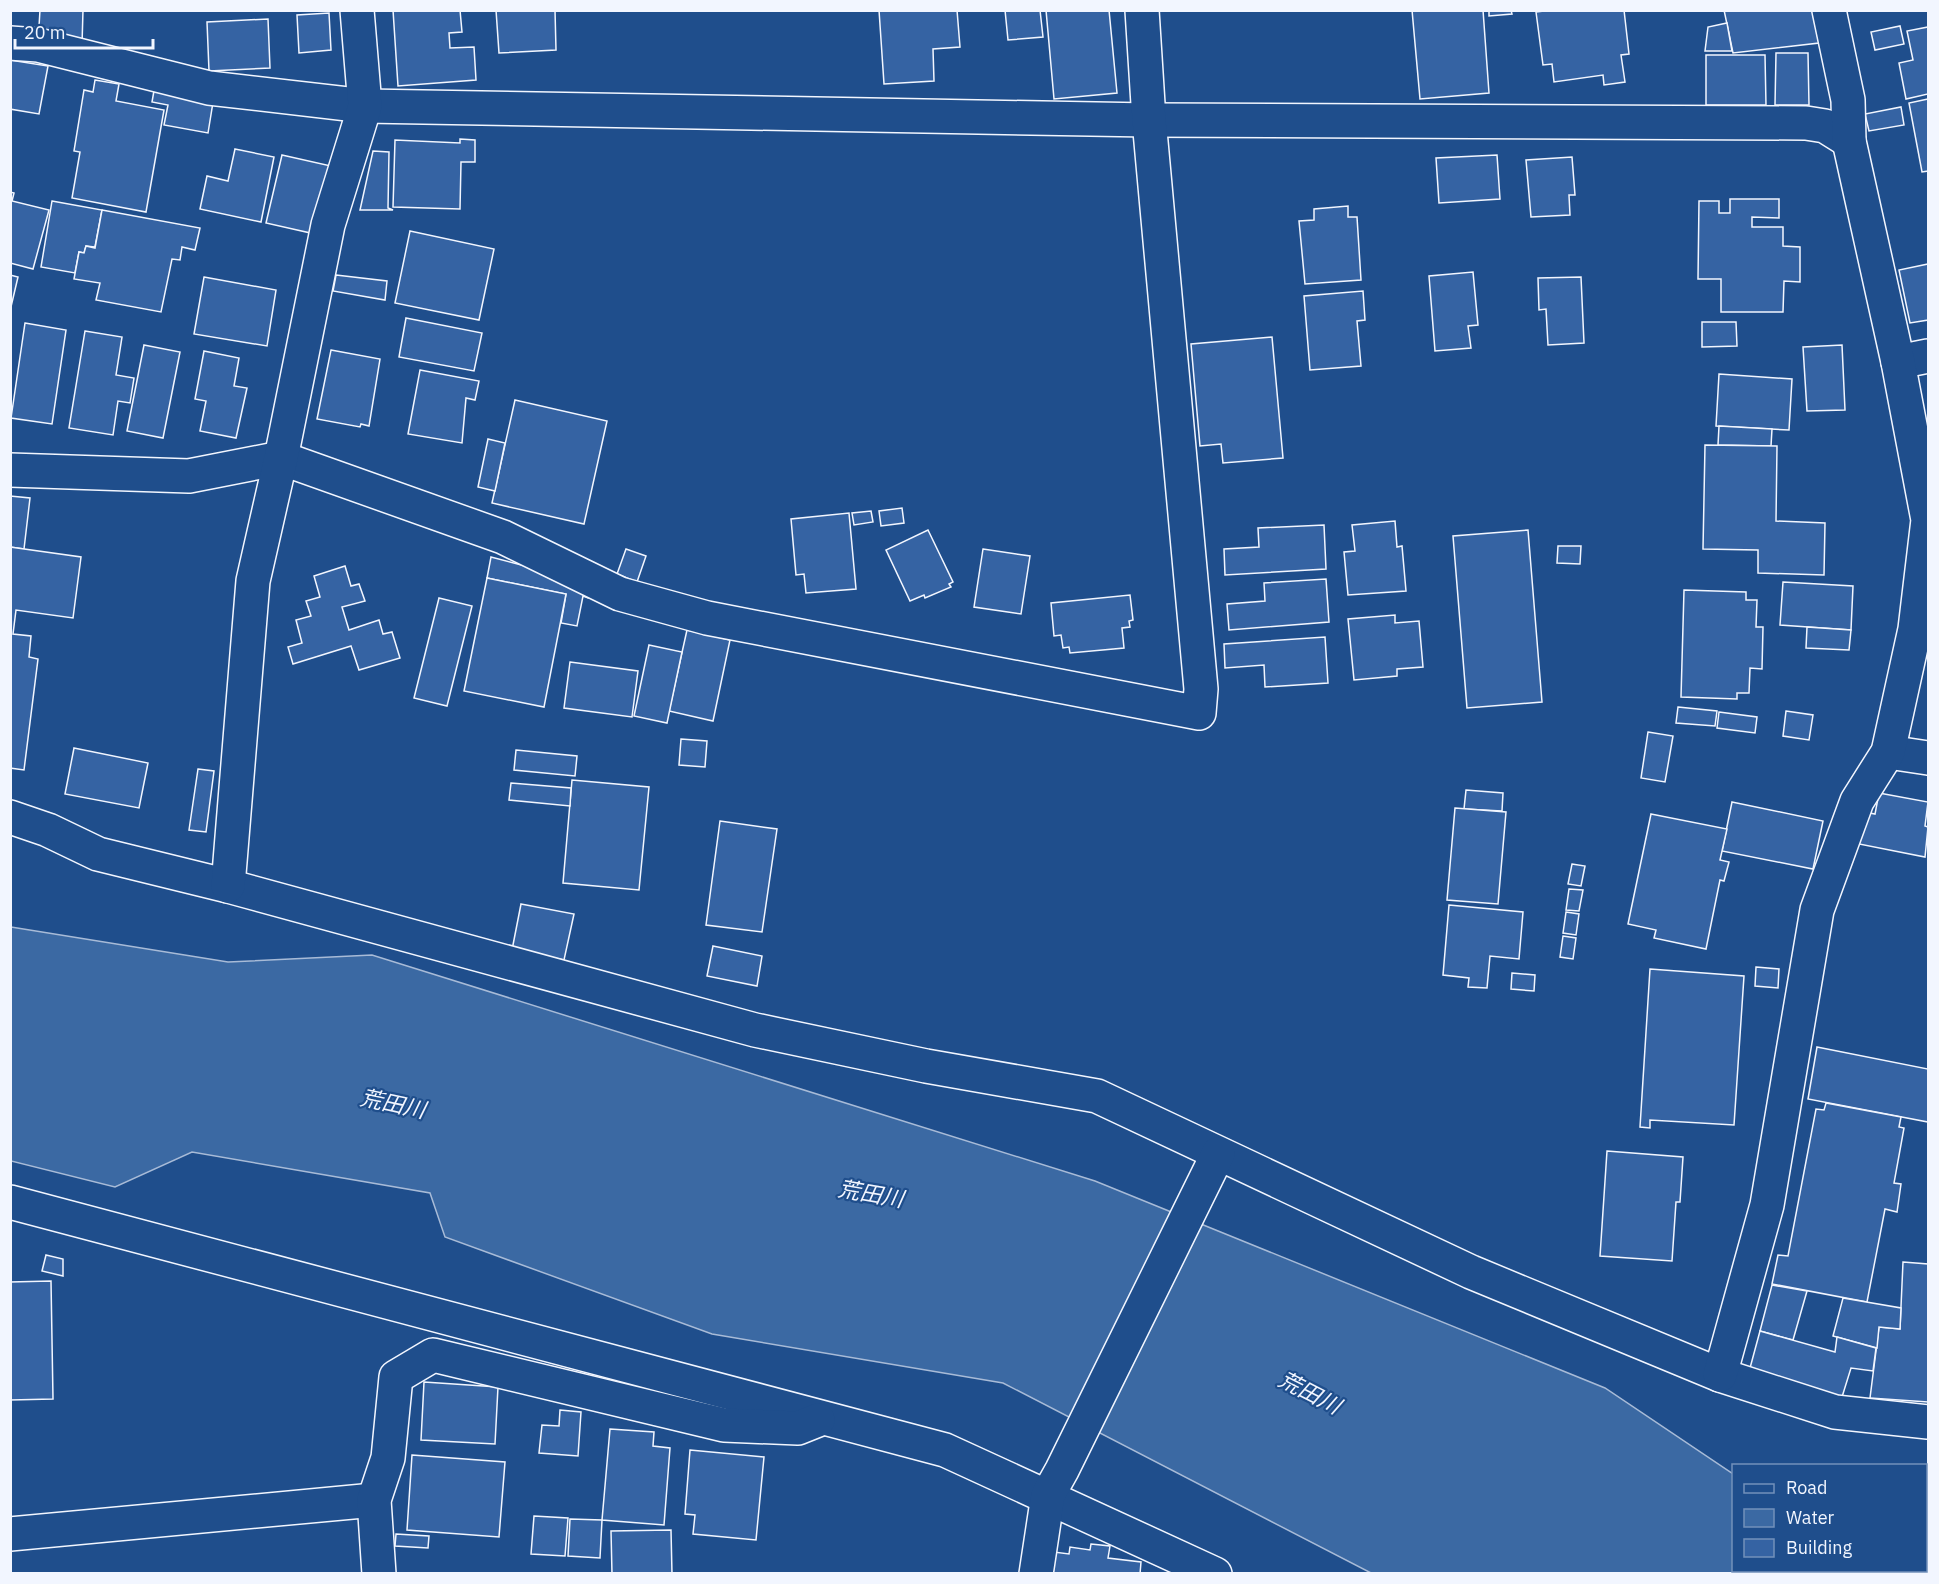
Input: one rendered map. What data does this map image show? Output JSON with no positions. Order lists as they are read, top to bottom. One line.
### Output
{"water":["荒田川"],"legend":["Road","Water","Building"],"scale_bar":"20 m"}
